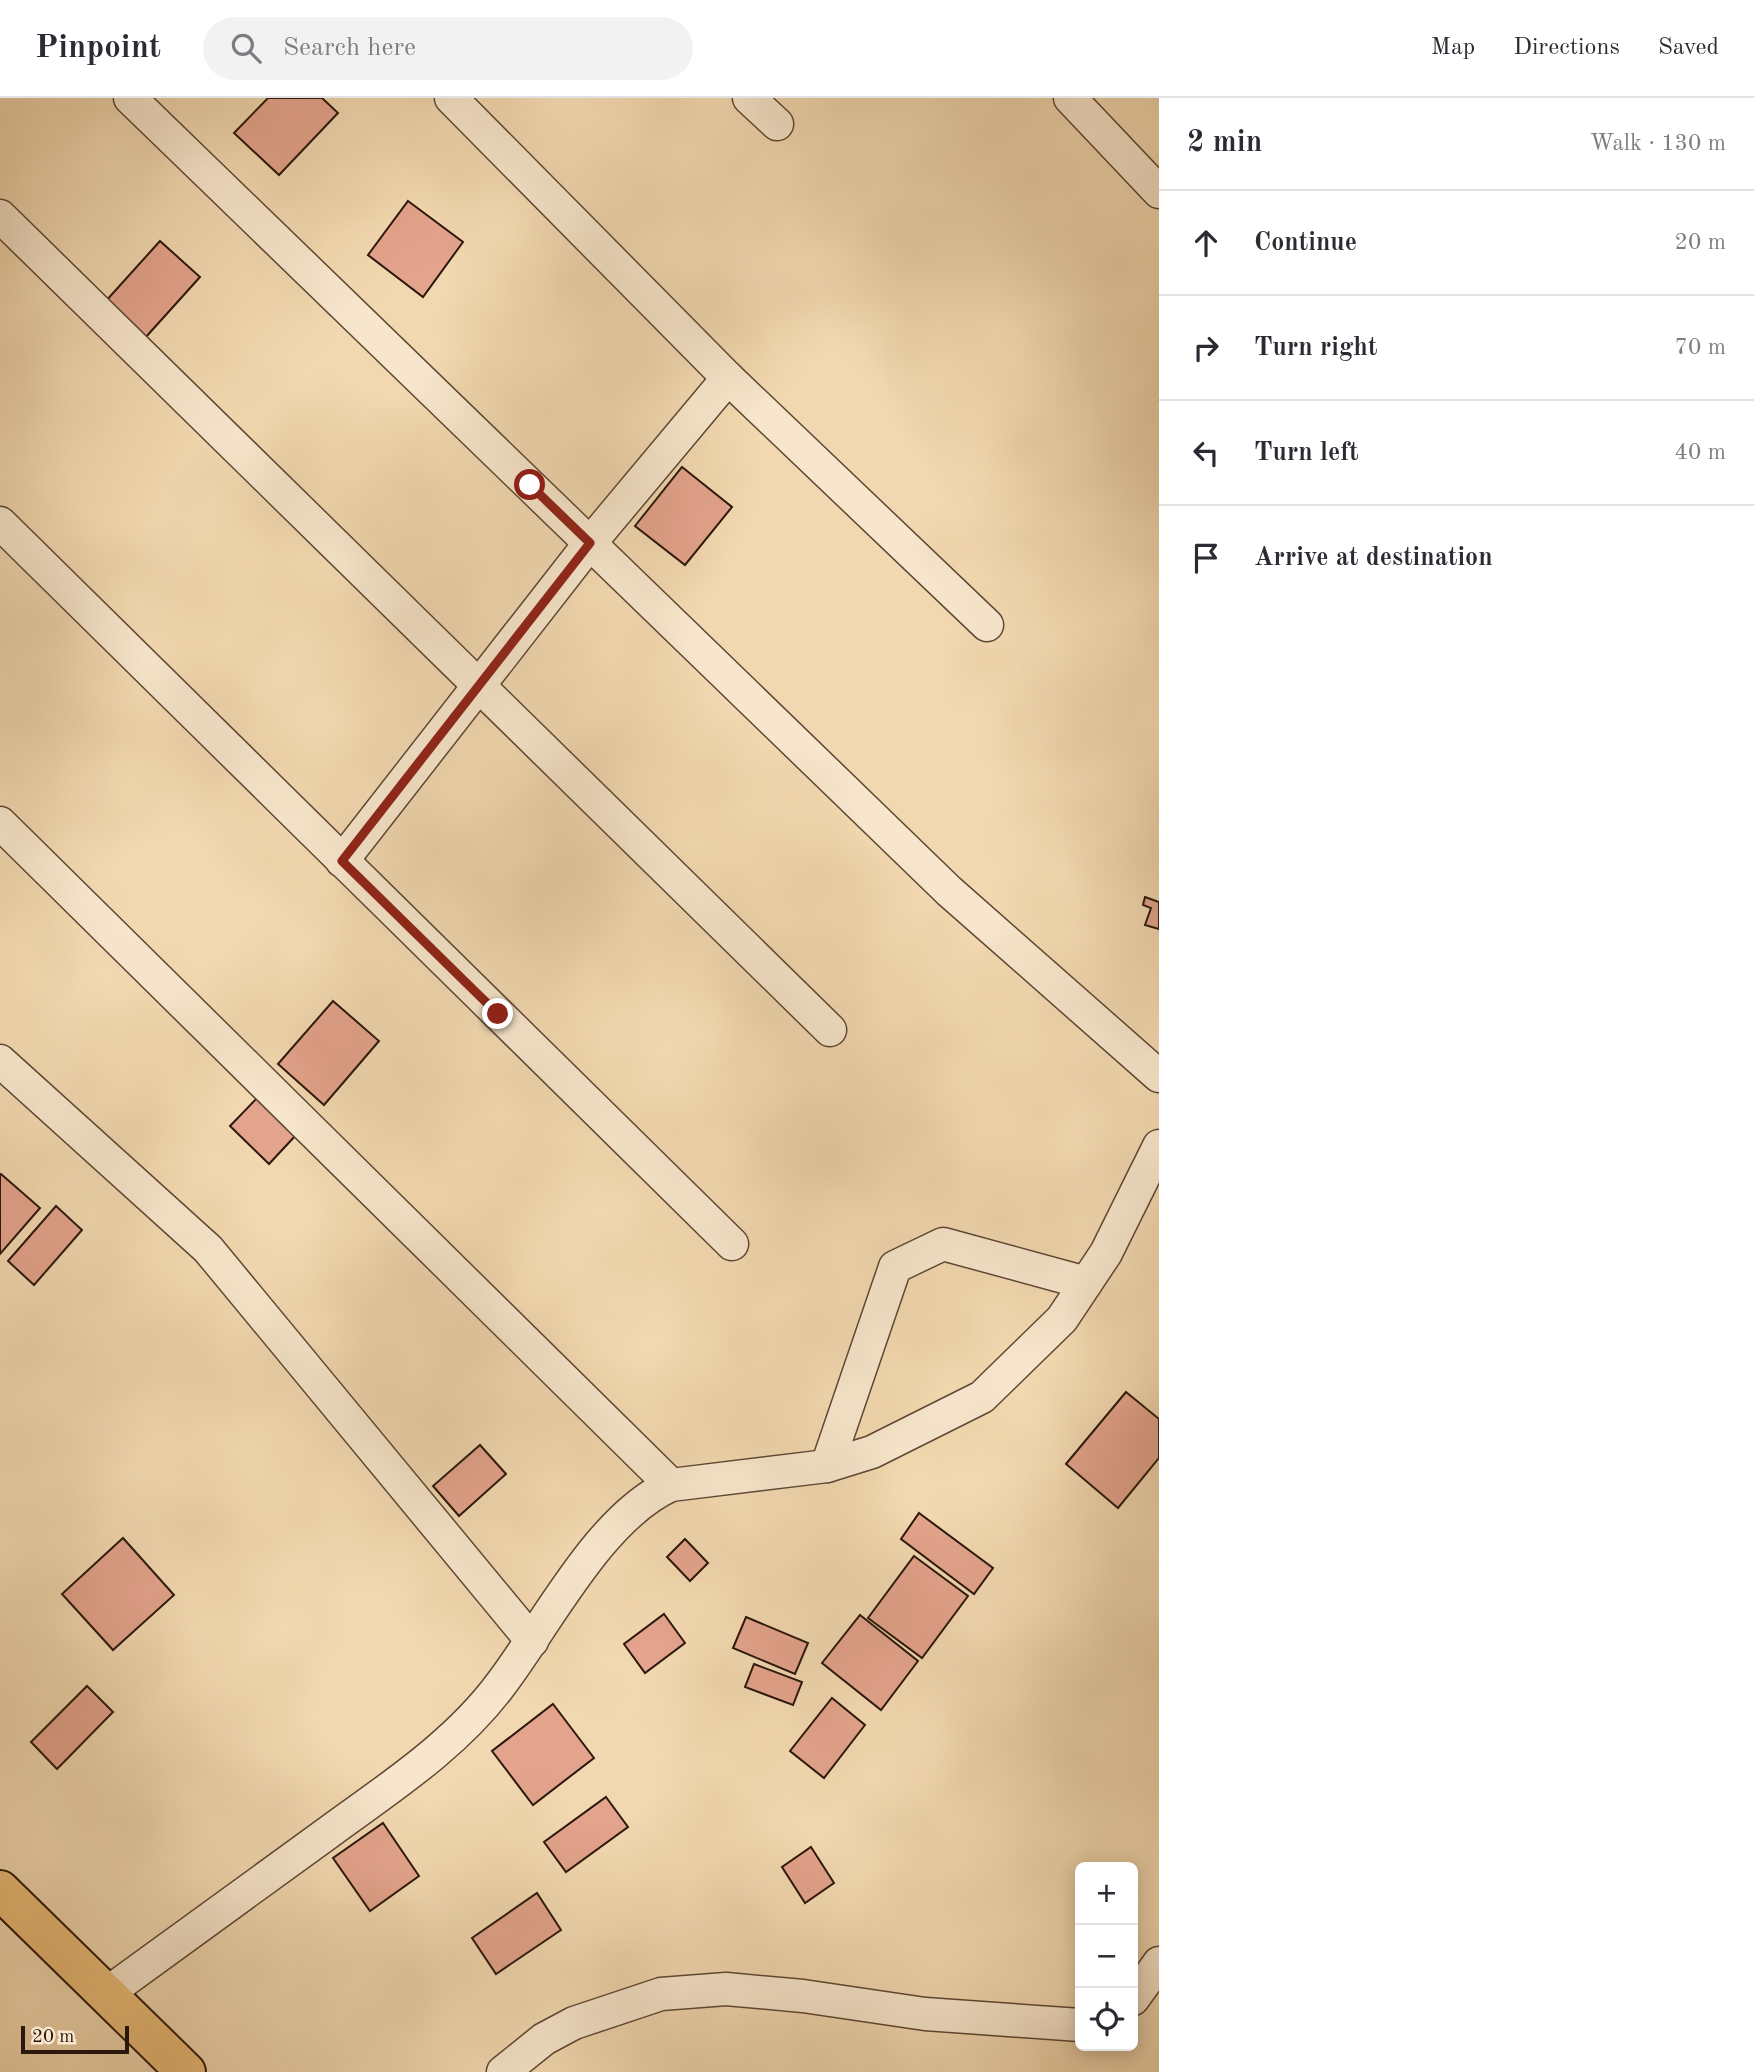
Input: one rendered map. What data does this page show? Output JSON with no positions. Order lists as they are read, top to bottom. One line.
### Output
{"scale_bar":"20 m","page":{"header":"Pinpoint","search":"Search here","nav":["Map","Directions","Saved"],"heading":["2 min","Walk · 130 m"],"list":[["Continue","20 m"],["Turn right","70 m"],["Turn left","40 m"],"Arrive at destination"],"map_buttons":["+","−"],"scale":"20 m"}}
